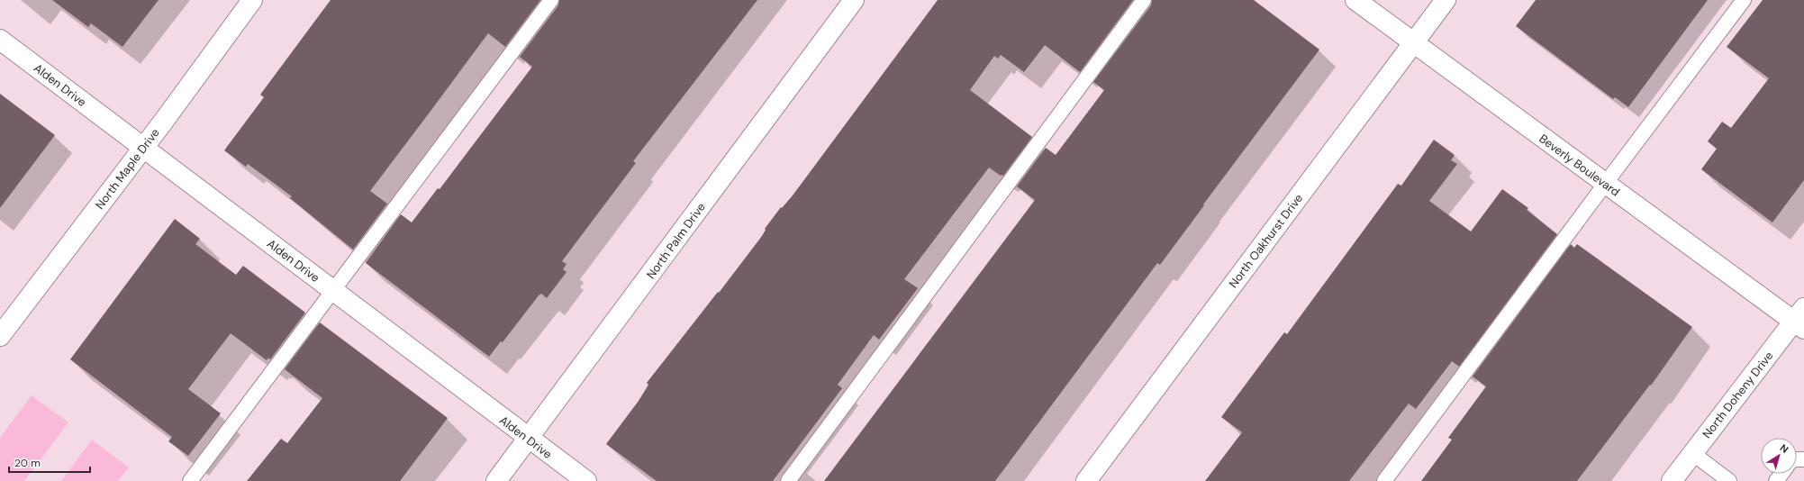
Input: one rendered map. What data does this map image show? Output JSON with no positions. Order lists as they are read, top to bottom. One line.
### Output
{"streets":{"street":["Alden Drive","Beverly Boulevard","North Maple Drive","North Palm Drive","North Oakhurst Drive","North Doheny Drive"]},"crossings":[["Alden Drive","North Maple Drive"],["Alden Drive","North Palm Drive"],["Beverly Boulevard","North Oakhurst Drive"],["Beverly Boulevard","North Doheny Drive"]],"scale_bar":"20 m","north":"top right"}
